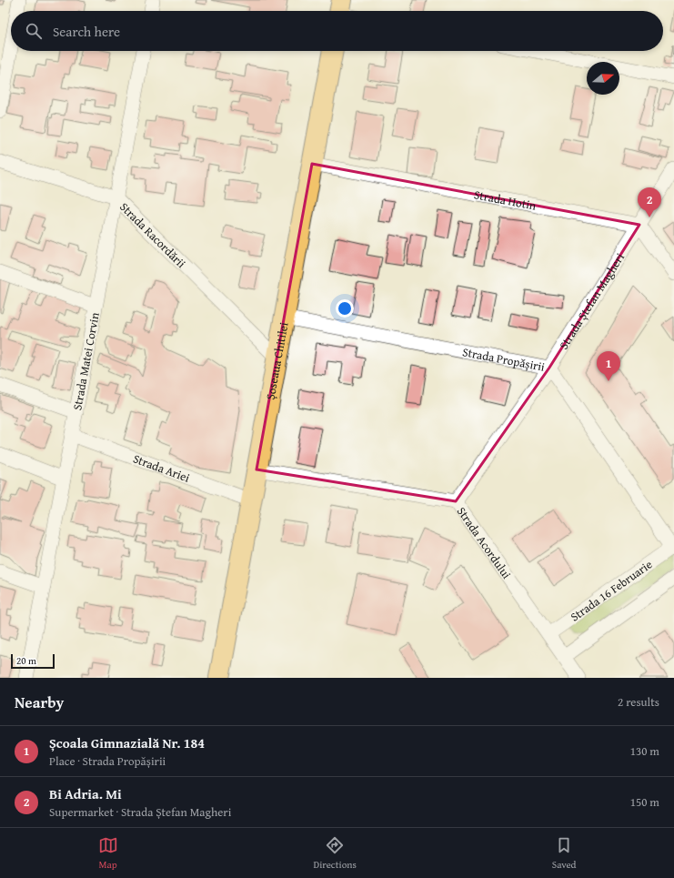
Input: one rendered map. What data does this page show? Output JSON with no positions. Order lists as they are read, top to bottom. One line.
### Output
{"streets":{"main road":["Șoseaua Chitilei"],"street":["Strada Hotin","Strada Racordării","Strada Ștefan Magheri","Strada Propășirii","Strada Matei Corvin","Strada Ariei","Strada Acordului","Strada 16 Februarie"]},"crossings":[["Strada Hotin","Strada Ștefan Magheri"],["Strada Hotin","Șoseaua Chitilei"],["Strada Racordării","Strada Matei Corvin"],["Strada Racordării","Șoseaua Chitilei"],["Strada Ștefan Magheri","Strada Propășirii"],["Strada Ștefan Magheri","Strada Acordului"],["Strada Propășirii","Șoseaua Chitilei"],["Strada Propășirii","Strada 16 Februarie"],["Strada Matei Corvin","Strada Ariei"],["Șoseaua Chitilei","Strada Ariei"],["Șoseaua Chitilei","Strada Acordului"],["Strada Acordului","Strada 16 Februarie"]],"scale_bar":"20 m","north":"right","page":{"search":"Search here","pins":["2","1"],"scale":"20 m","heading":["Nearby","2 results"],"list":[{"mark":"1","name":"Școala Gimnazială Nr. 184","note":"Place · Strada Propășirii","value":"130 m"},{"mark":"2","name":"Bi Adria. Mi","note":"Supermarket · Strada Ștefan Magheri","value":"150 m"}],"nav":["Map","Directions","Saved"]}}
